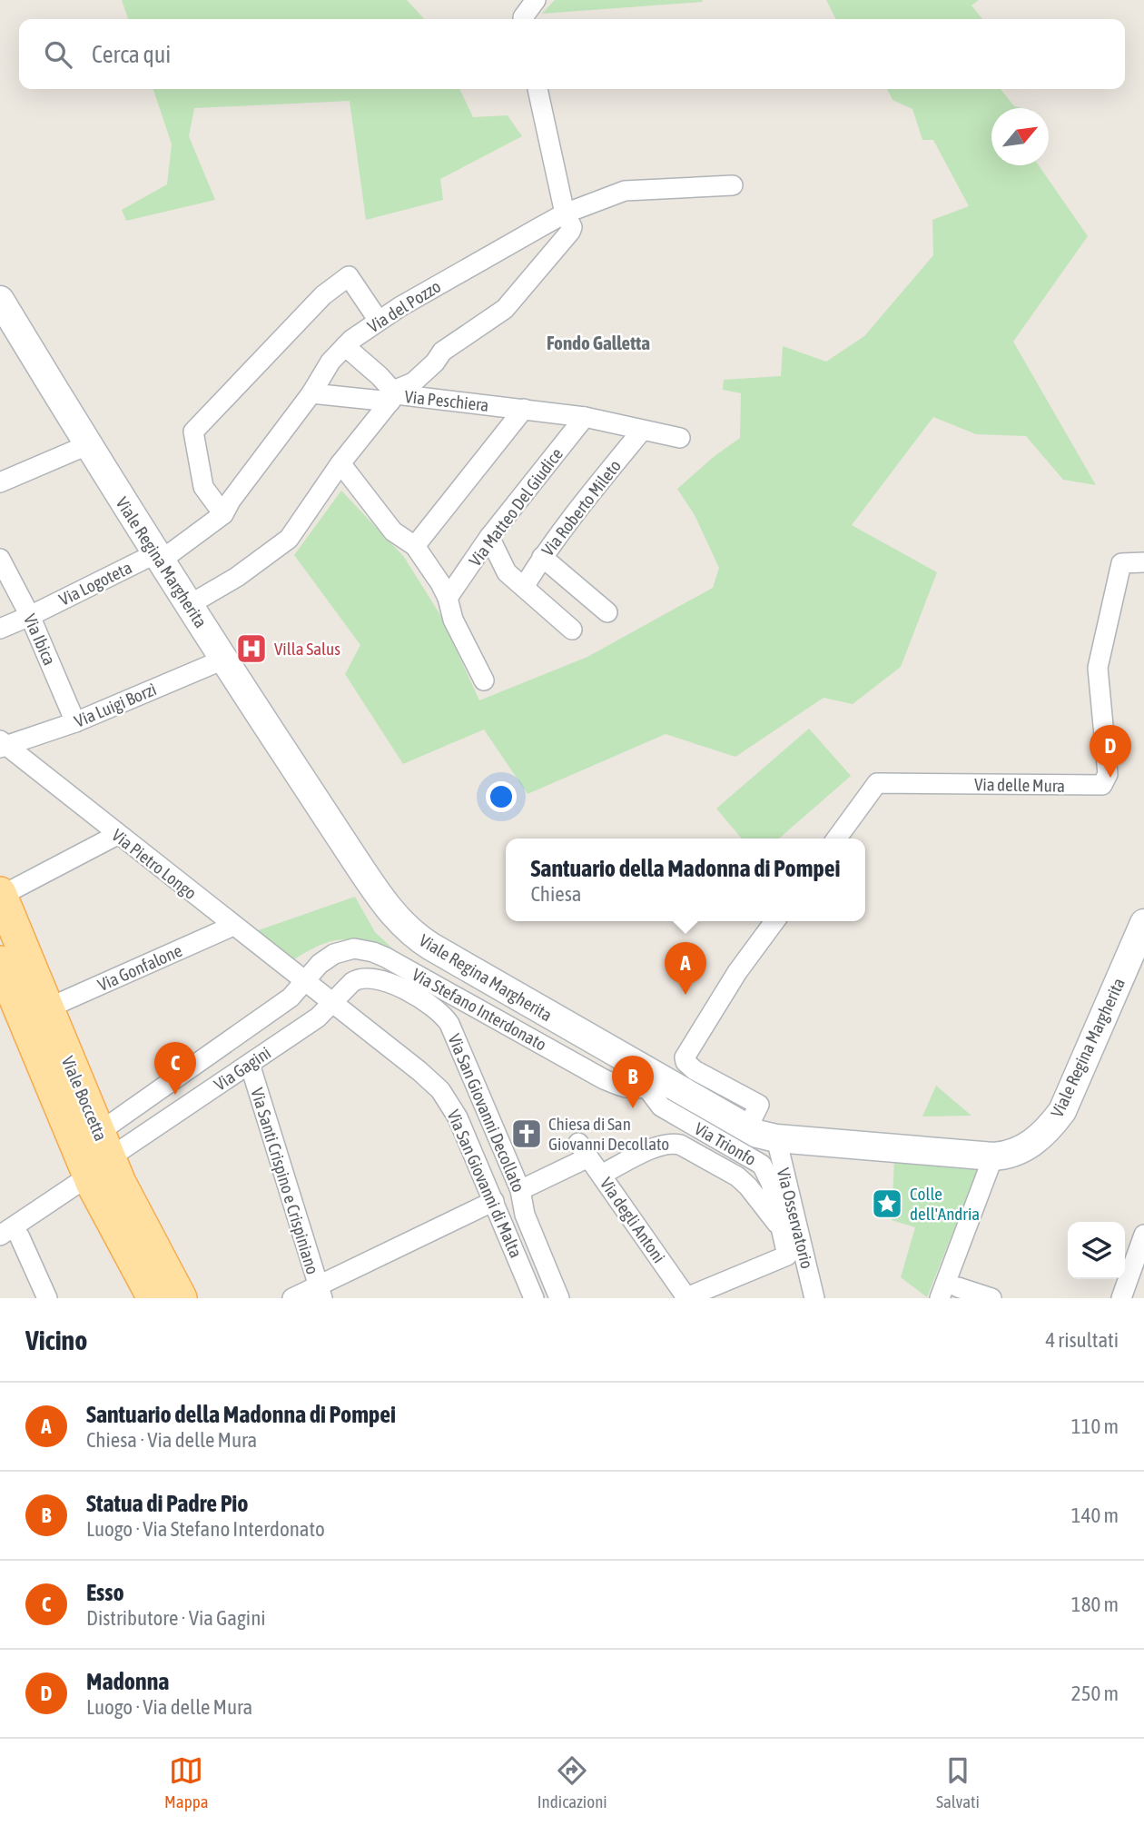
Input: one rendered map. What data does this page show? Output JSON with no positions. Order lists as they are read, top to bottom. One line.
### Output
{"streets":{"main road":["Viale Regina Margherita","Viale Boccetta"],"street":["Via del Pozzo","Via Peschiera","Via Matteo Del Giudice","Via Roberto Mileto","Via Logoteta","Via Ibica","Via Luigi Borzì","Via delle Mura","Via Pietro Longo","Via Gonfalone","Via Stefano Interdonato","Via Gagini","Via San Giovanni Decollato","Via Trionfo","Via Santi Crispino e Crispiniano","Via San Giovanni di Malta","Via Osservatorio","Via degli Antoni"]},"crossings":[["Via del Pozzo","Viale Regina Margherita"],["Via del Pozzo","Via Logoteta"],["Via Peschiera","Via Matteo Del Giudice"],["Via Peschiera","Via Roberto Mileto"],["Via Peschiera","Viale Regina Margherita"],["Viale Regina Margherita","Via Logoteta"],["Viale Regina Margherita","Via Luigi Borzì"],["Viale Regina Margherita","Via Stefano Interdonato"],["Viale Regina Margherita","Via Trionfo"],["Viale Regina Margherita","Via Osservatorio"],["Via Logoteta","Via Ibica"],["Via Ibica","Via Luigi Borzì"],["Via Luigi Borzì","Via Pietro Longo"],["Via Pietro Longo","Via Gonfalone"],["Via Pietro Longo","Via Stefano Interdonato"],["Via Pietro Longo","Via Gagini"],["Via Pietro Longo","Via San Giovanni di Malta"],["Via Gonfalone","Viale Boccetta"],["Via Stefano Interdonato","Via Gagini"],["Via Stefano Interdonato","Via Trionfo"],["Via Stefano Interdonato","Via San Giovanni di Malta"],["Via Gagini","Viale Boccetta"],["Via Gagini","Via San Giovanni Decollato"],["Via Gagini","Via Santi Crispino e Crispiniano"],["Via Gagini","Via San Giovanni di Malta"],["Via San Giovanni Decollato","Via San Giovanni di Malta"],["Via San Giovanni Decollato","Via degli Antoni"],["Via Trionfo","Via degli Antoni"]],"districts":["Fondo Galletta"],"places":{"hospital":["Villa Salus"],"church":["Chiesa di San Giovanni Decollato"],"place":["Colle dell'Andria"]},"north":"top right","page":{"search":"Cerca qui","pins":["D","A","C","B"],"popup":["Santuario della Madonna di Pompei","Chiesa"],"heading":["Vicino","4 risultati"],"list":[{"mark":"A","name":"Santuario della Madonna di Pompei","note":"Chiesa · Via delle Mura","value":"110 m"},{"mark":"B","name":"Statua di Padre Pio","note":"Luogo · Via Stefano Interdonato","value":"140 m"},{"mark":"C","name":"Esso","note":"Distributore · Via Gagini","value":"180 m"},{"mark":"D","name":"Madonna","note":"Luogo · Via delle Mura","value":"250 m"}],"nav":["Mappa","Indicazioni","Salvati"]}}
